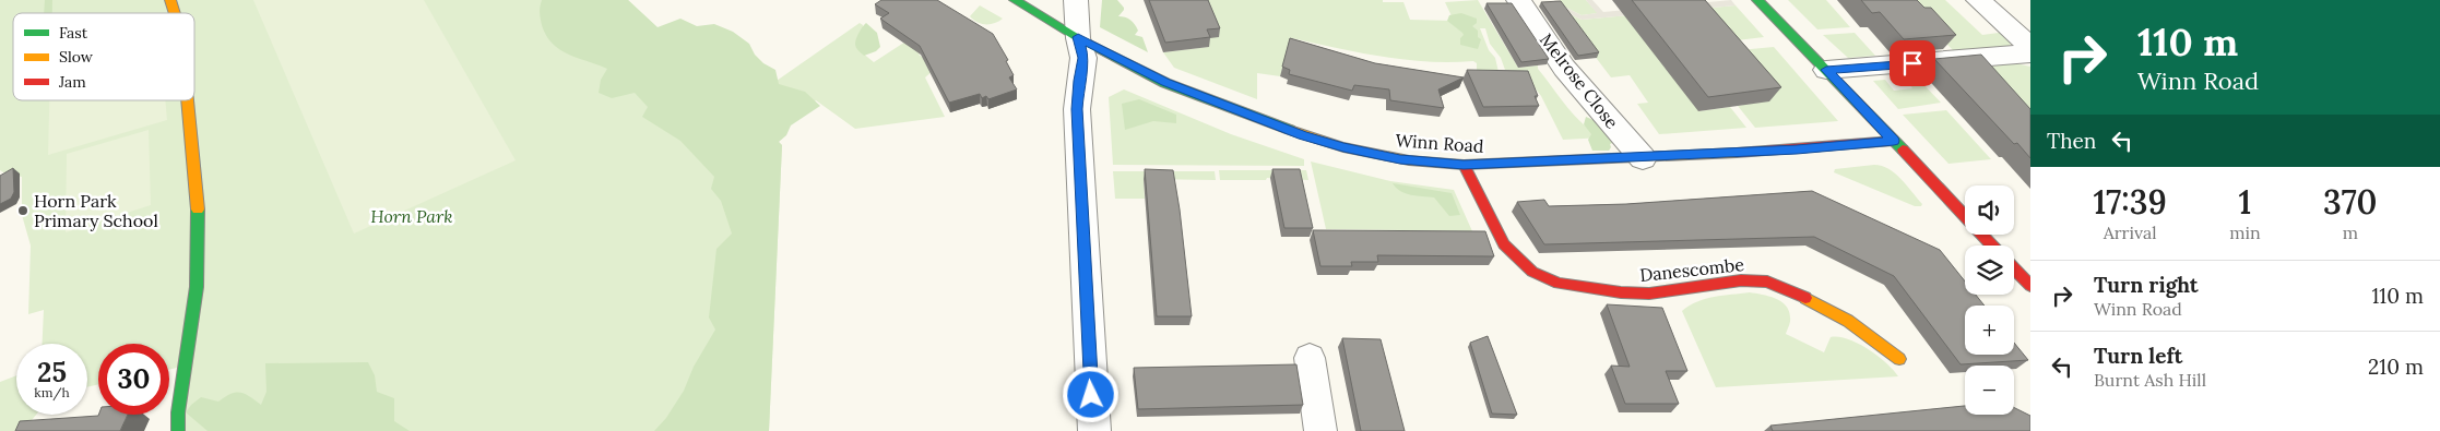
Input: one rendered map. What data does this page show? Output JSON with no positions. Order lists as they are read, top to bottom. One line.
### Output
{"streets":{"street":["Melrose Close","Winn Road","Danescombe"]},"crossings":[["Melrose Close","Winn Road"],["Winn Road","Danescombe"]],"parks":["Horn Park"],"places":["Horn Park Primary School"],"legend":["Fast","Slow","Jam"],"page":{"turn":["110 m","Winn Road"],"then":"Then","eta":["17:39","Arrival","1","min","370","m"],"map_buttons":["+","−"],"list":[{"name":"Turn right","note":"Winn Road","value":"110 m"},{"name":"Turn left","note":"Burnt Ash Hill","value":"210 m"}],"speed":"25 km/h","limit":"30"}}
